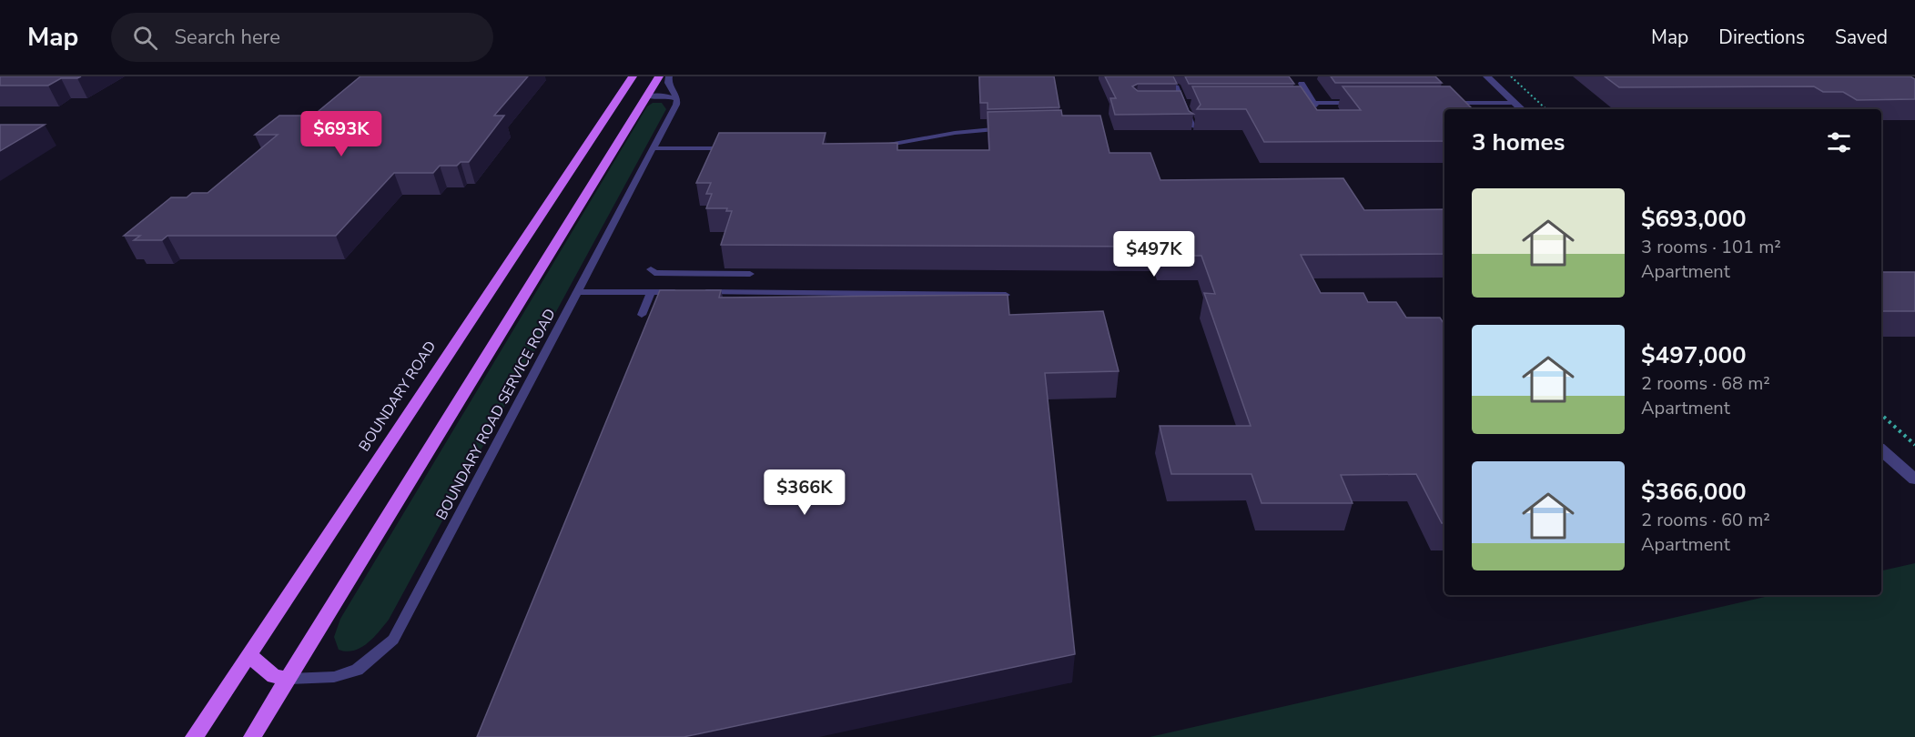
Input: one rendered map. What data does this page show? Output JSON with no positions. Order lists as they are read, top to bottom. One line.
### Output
{"streets":{"main road":["BOUNDARY ROAD"],"lane":["BOUNDARY ROAD SERVICE ROAD"]},"crossings":[["BOUNDARY ROAD","BOUNDARY ROAD SERVICE ROAD"]],"page":{"header":"Map","search":"Search here","nav":["Map","Directions","Saved"],"heading":"3 homes","price":["$693K","$497K","$366K"],"list":[{"name":"$693,000","note":"3 rooms · 101 m² · Apartment"},{"name":"$497,000","note":"2 rooms · 68 m² · Apartment"},{"name":"$366,000","note":"2 rooms · 60 m² · Apartment"}]}}
